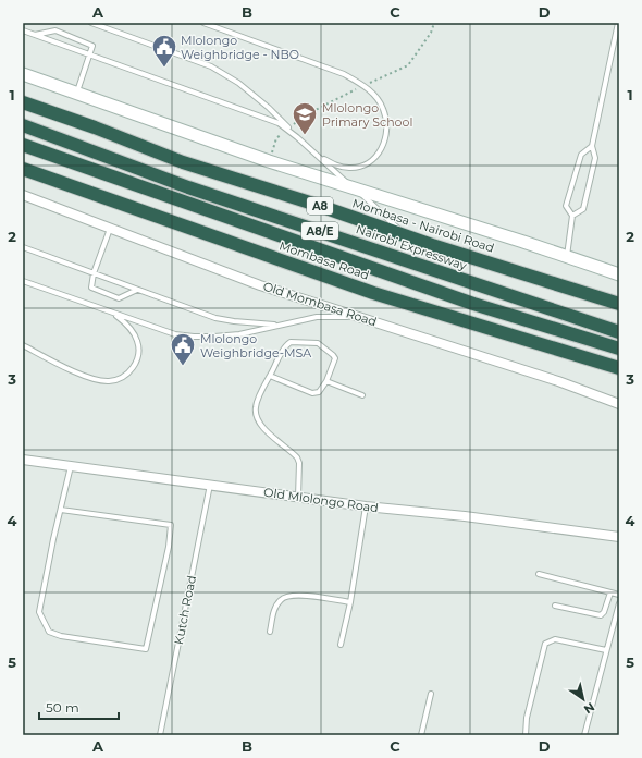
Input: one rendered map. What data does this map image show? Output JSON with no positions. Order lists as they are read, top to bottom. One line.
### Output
{"streets":{"highway":["A8","Mombasa - Nairobi Road","A8/E","Nairobi Expressway","Mombasa Road"],"street":["Old Mombasa Road","Old Mlolongo Road"],"lane":["Kutch Road"]},"crossings":[["Old Mlolongo Road","Kutch Road"]],"places":{"public building":["Mlolongo Weighbridge - NBO","Mlolongo Weighbridge-MSA"],"school or university":["Mlolongo Primary School"]},"scale_bar":"50 m","north":"bottom right","grid":{"columns":["A","B","C","D"],"rows":["1","2","3","4","5"]}}
